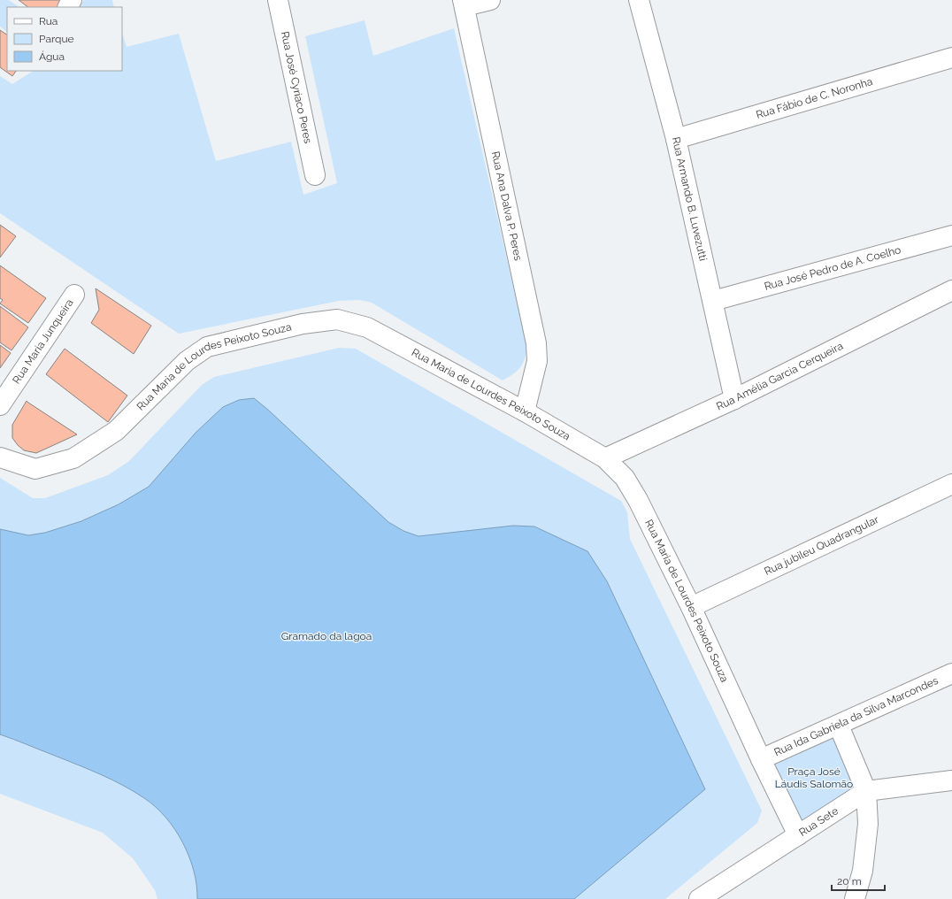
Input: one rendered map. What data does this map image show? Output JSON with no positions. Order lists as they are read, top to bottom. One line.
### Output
{"streets":{"street":["Rua José Cyriaco Peres","Rua Fábio de C. Noronha","Rua Armando B. Luvezutti","Rua Ana Dalva P. Peres","Rua José Pedro de A. Coelho","Rua Maria Junqueira","Rua Maria de Lourdes Peixoto Souza","Rua Amélia Garcia Cerqueira","Rua jubileu Quadrangular","Rua Ida Gabriela da Silva Marcondes","Rua Sete"]},"crossings":[["Rua Fábio de C. Noronha","Rua Armando B. Luvezutti"],["Rua Armando B. Luvezutti","Rua José Pedro de A. Coelho"],["Rua Armando B. Luvezutti","Rua Amélia Garcia Cerqueira"],["Rua Ana Dalva P. Peres","Rua Maria de Lourdes Peixoto Souza"],["Rua Maria de Lourdes Peixoto Souza","Rua Amélia Garcia Cerqueira"],["Rua Maria de Lourdes Peixoto Souza","Rua jubileu Quadrangular"],["Rua Maria de Lourdes Peixoto Souza","Rua Ida Gabriela da Silva Marcondes"],["Rua Maria de Lourdes Peixoto Souza","Rua Sete"]],"parks":["Gramado da lagoa","Praça José Láudis Salomão"],"legend":["Rua","Parque","Água"],"scale_bar":"20 m"}
